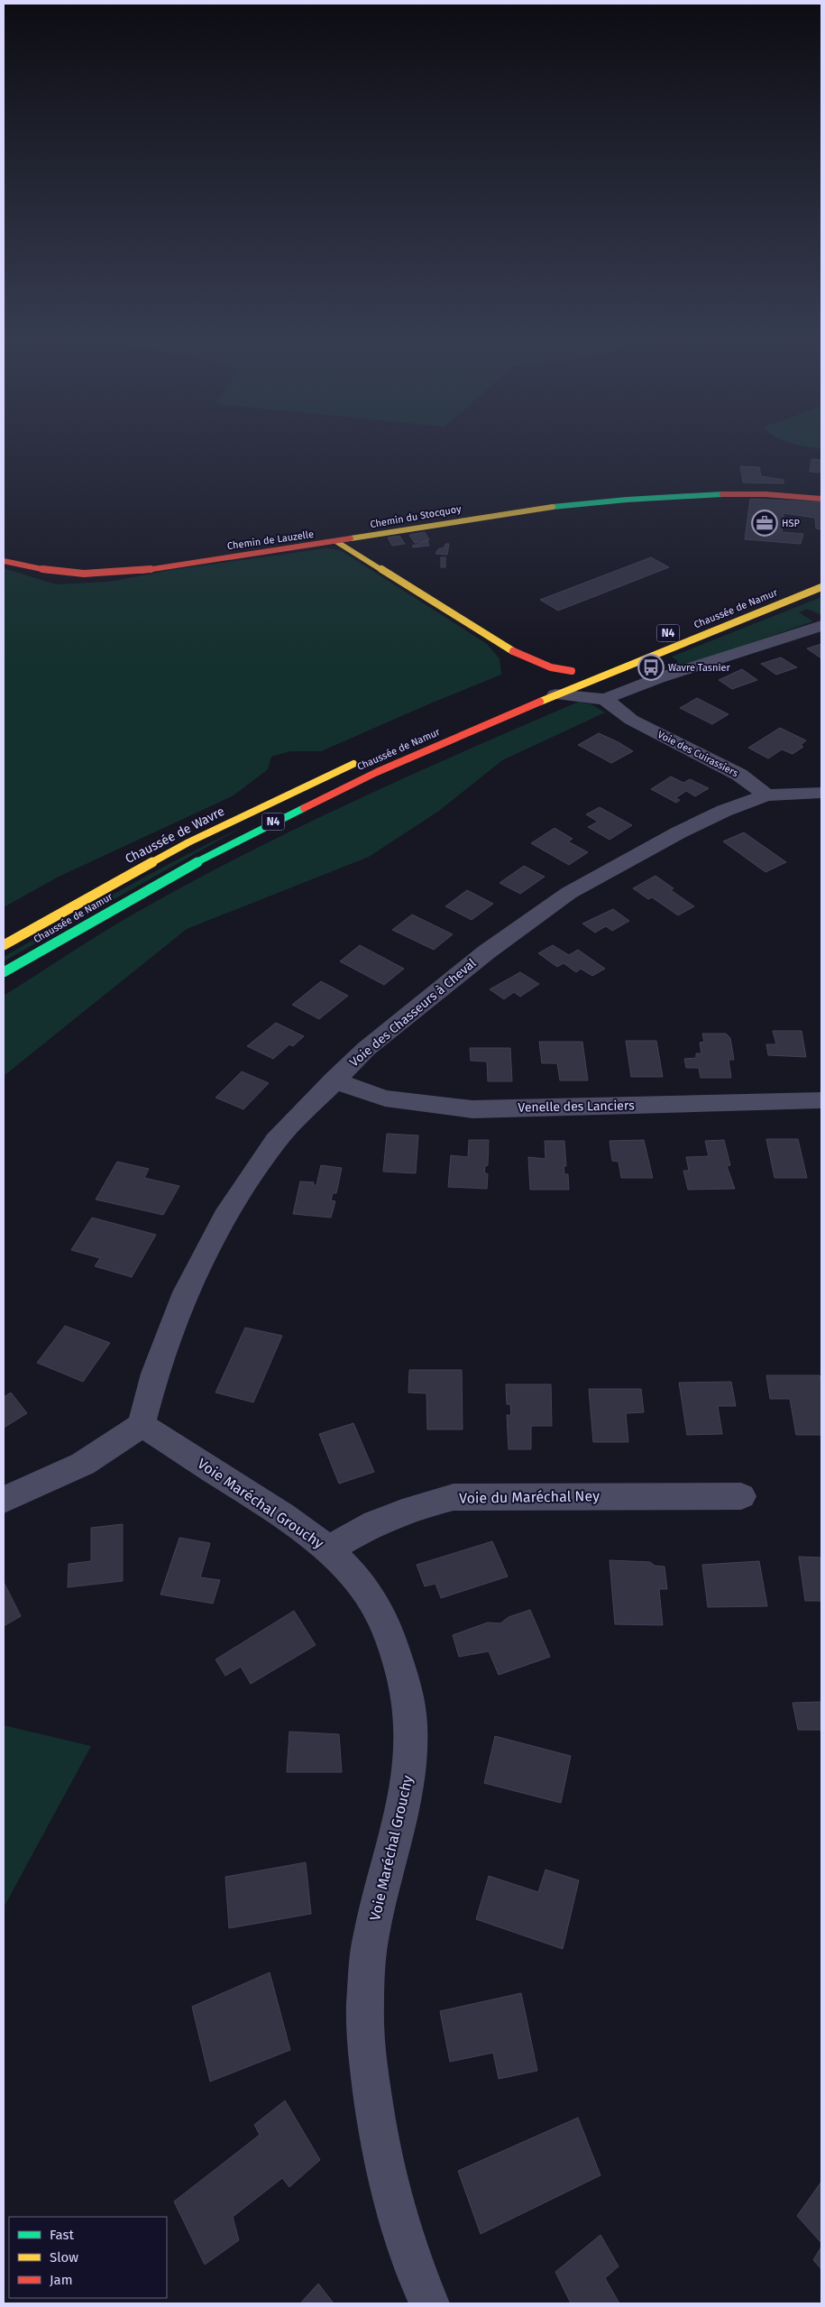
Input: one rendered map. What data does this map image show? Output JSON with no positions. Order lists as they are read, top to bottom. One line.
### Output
{"streets":{"main road":["Chemin du Stocquoy","Chemin de Lauzelle","Chaussée de Namur","N4","Chaussée de Wavre"],"street":["Voie des Cuirassiers","Voie des Chasseurs à Cheval","Venelle des Lanciers","Voie du Maréchal Ney","Voie Maréchal Grouchy"]},"crossings":[["Chemin du Stocquoy","Chemin de Lauzelle"],["Voie des Cuirassiers","Voie des Chasseurs à Cheval"],["Voie des Chasseurs à Cheval","Venelle des Lanciers"],["Voie des Chasseurs à Cheval","Voie Maréchal Grouchy"],["Voie du Maréchal Ney","Voie Maréchal Grouchy"]],"places":{"office":["HSP"],"bus stop":["Wavre Tasnier"]},"legend":["Fast","Slow","Jam"]}
